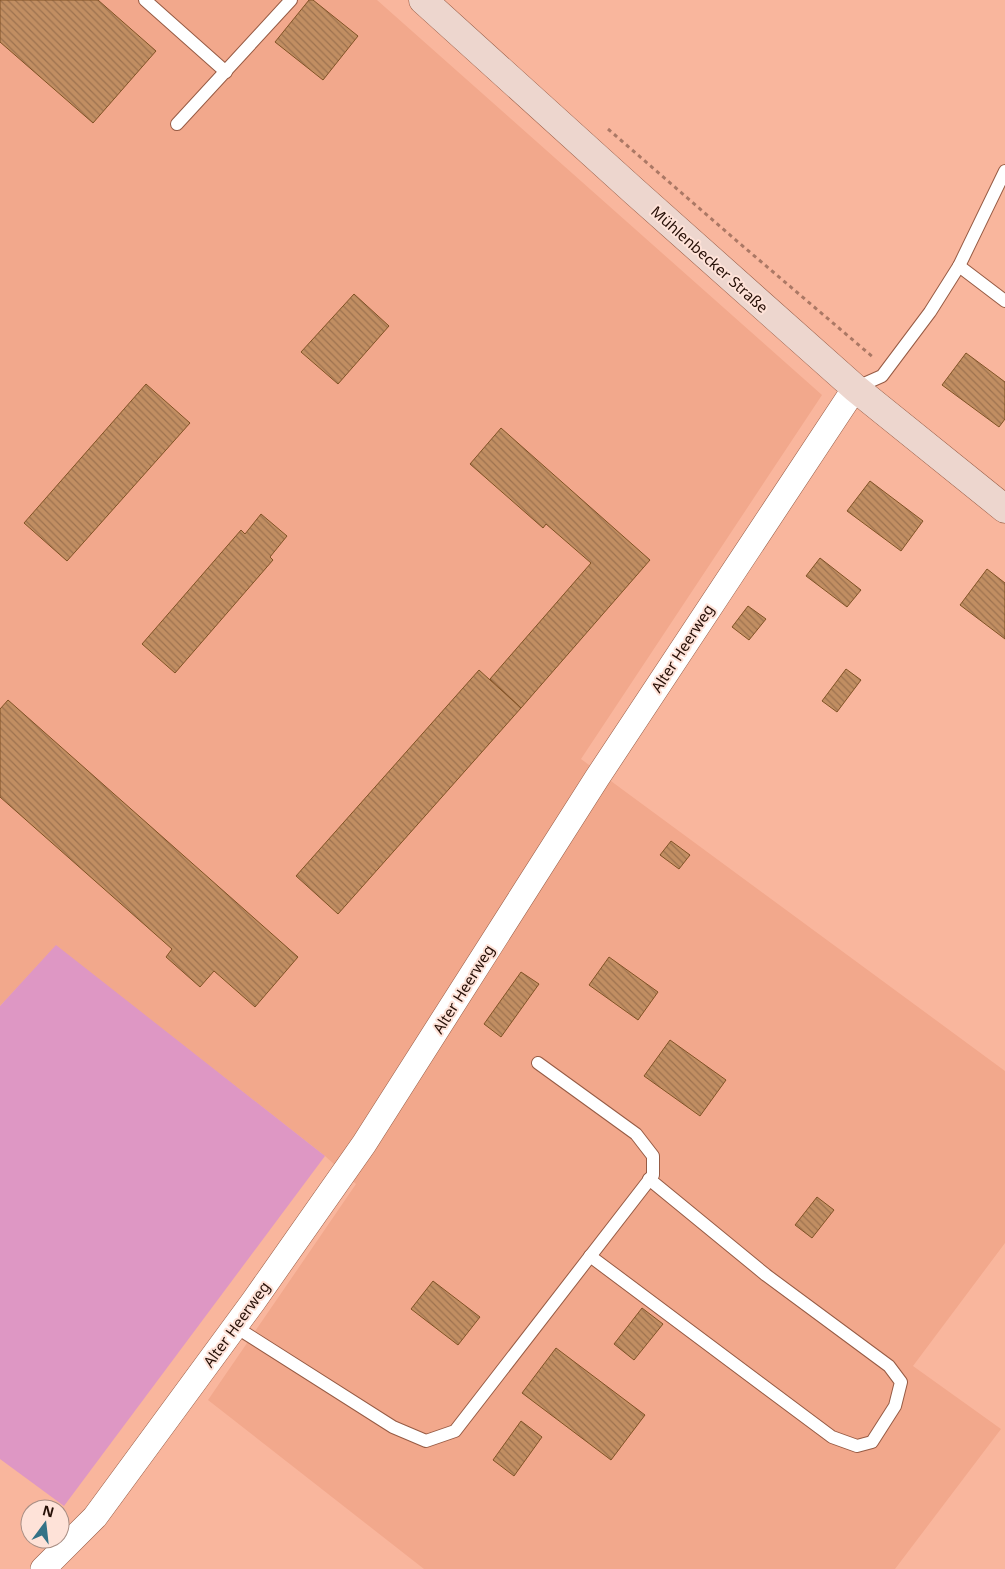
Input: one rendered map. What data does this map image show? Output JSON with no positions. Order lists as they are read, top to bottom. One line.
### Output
{"streets":{"main road":["Mühlenbecker Straße"],"street":["Alter Heerweg"]},"crossings":[["Mühlenbecker Straße","Alter Heerweg"]],"north":"top"}
